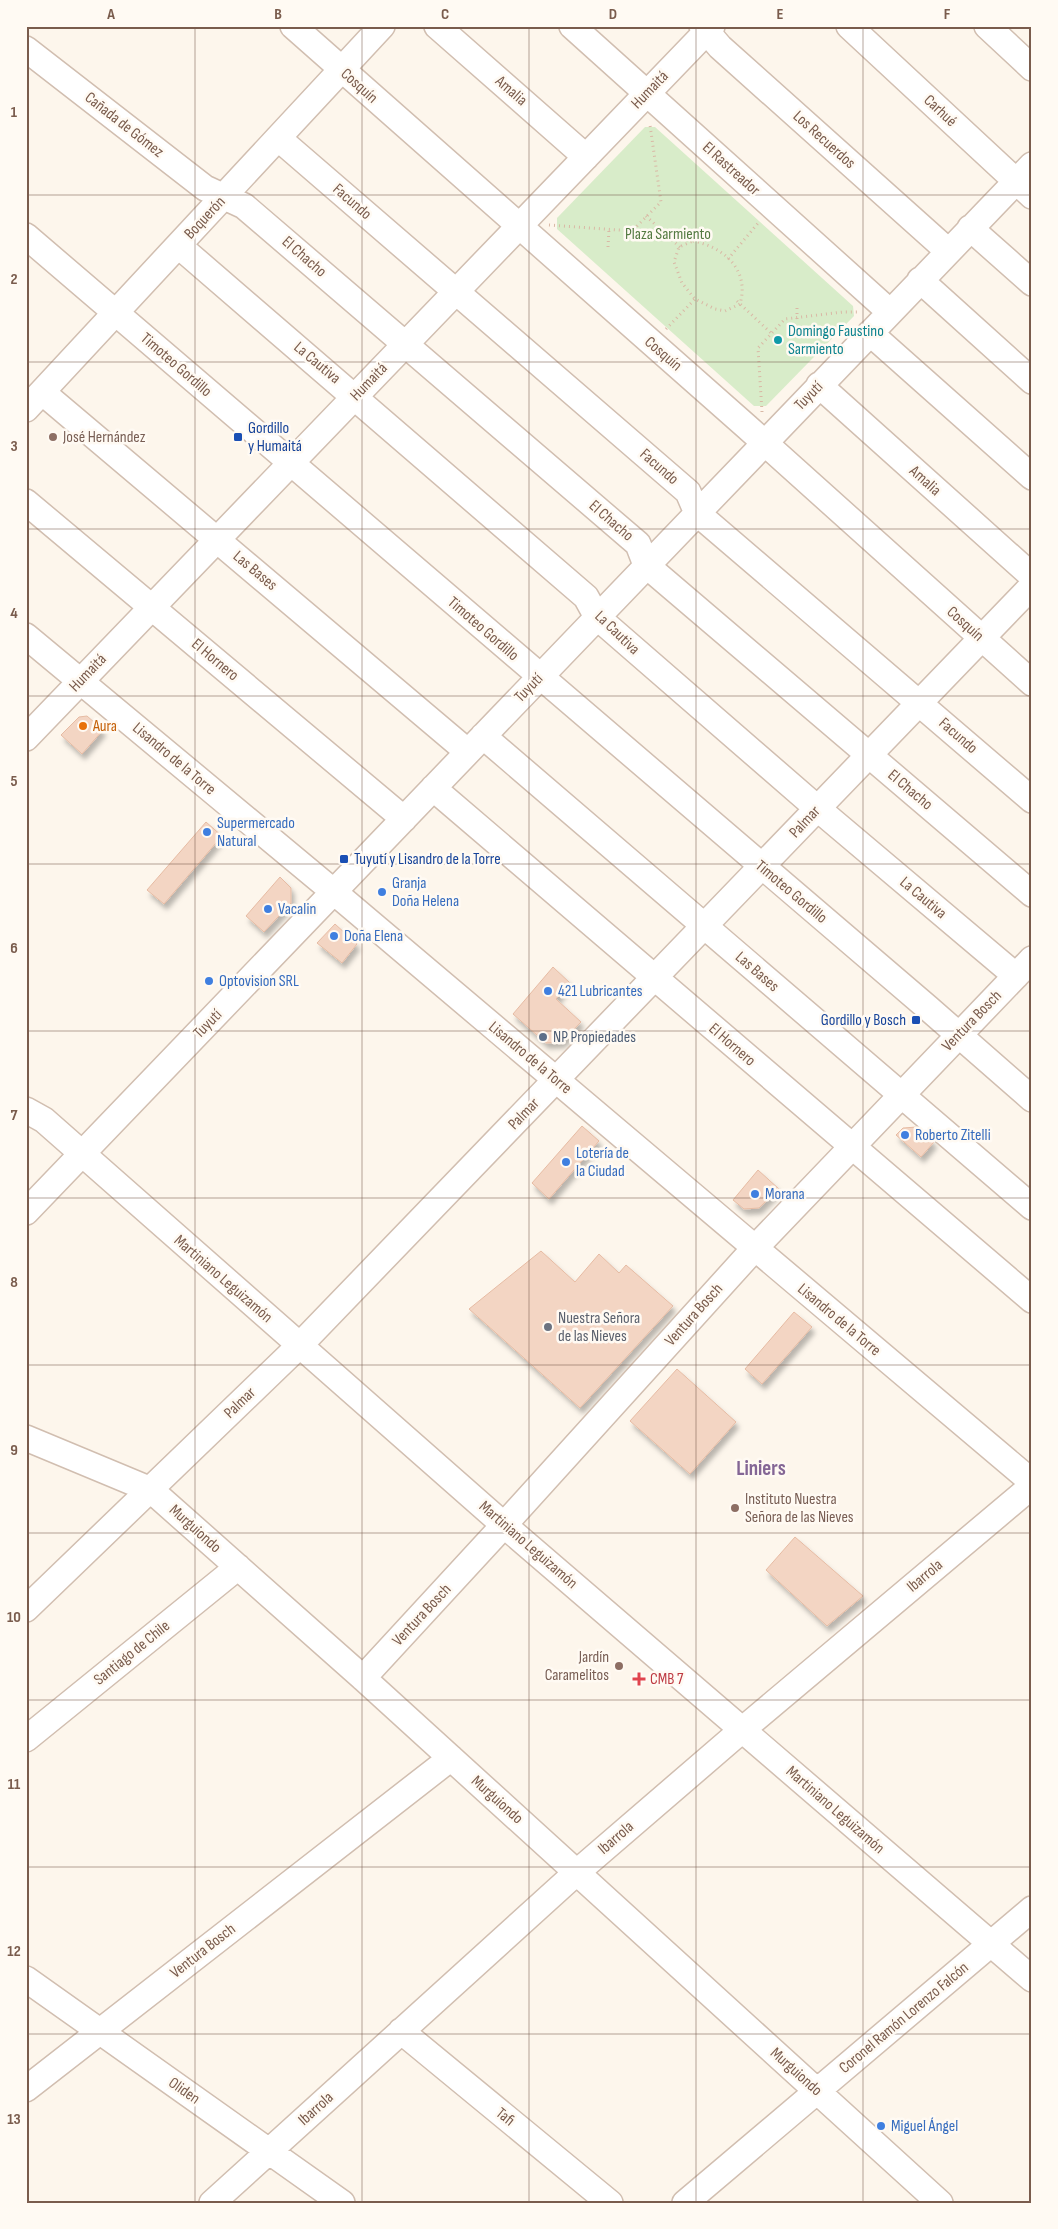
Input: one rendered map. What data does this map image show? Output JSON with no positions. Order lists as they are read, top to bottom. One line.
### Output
{"streets":{"street":["Cosquín","Humaitá","Amalia","Carhué","Cañada de Gómez","Los Recuerdos","El Rastreador","Facundo","Boquerón","El Chacho","La Cautiva","Timoteo Gordillo","Tuyutí","Las Bases","El Hornero","Lisandro de la Torre","Palmar","Ventura Bosch","Martiniano Leguizamón","Murguiondo","Ibarrola","Santiago de Chile","Coronel Ramón Lorenzo Falcón","Oliden","Tafi"]},"crossings":[["Cosquín","Humaitá"],["Cosquín","Boquerón"],["Cosquín","Tuyutí"],["Cosquín","Palmar"],["Humaitá","Amalia"],["Humaitá","Los Recuerdos"],["Humaitá","El Rastreador"],["Humaitá","Facundo"],["Humaitá","El Chacho"],["Humaitá","La Cautiva"],["Humaitá","Timoteo Gordillo"],["Humaitá","Las Bases"],["Humaitá","El Hornero"],["Humaitá","Lisandro de la Torre"],["Amalia","Tuyutí"],["Carhué","Tuyutí"],["Cañada de Gómez","Boquerón"],["Cañada de Gómez","El Chacho"],["Los Recuerdos","Tuyutí"],["El Rastreador","Tuyutí"],["Facundo","Boquerón"],["Facundo","Tuyutí"],["Facundo","Palmar"],["Boquerón","El Chacho"],["Boquerón","La Cautiva"],["Boquerón","Timoteo Gordillo"],["Boquerón","Las Bases"],["El Chacho","Tuyutí"],["El Chacho","Palmar"],["La Cautiva","Tuyutí"],["La Cautiva","Palmar"],["La Cautiva","Ventura Bosch"],["Timoteo Gordillo","Tuyutí"],["Timoteo Gordillo","Palmar"],["Timoteo Gordillo","Ventura Bosch"],["Tuyutí","Las Bases"],["Tuyutí","El Hornero"],["Tuyutí","Lisandro de la Torre"],["Tuyutí","Martiniano Leguizamón"],["Las Bases","Palmar"],["Las Bases","Ventura Bosch"],["El Hornero","Palmar"],["El Hornero","Ventura Bosch"],["Lisandro de la Torre","Palmar"],["Lisandro de la Torre","Ventura Bosch"],["Lisandro de la Torre","Ibarrola"],["Palmar","Martiniano Leguizamón"],["Palmar","Murguiondo"],["Ventura Bosch","Martiniano Leguizamón"],["Ventura Bosch","Murguiondo"],["Ventura Bosch","Oliden"],["Martiniano Leguizamón","Ibarrola"],["Martiniano Leguizamón","Coronel Ramón Lorenzo Falcón"],["Murguiondo","Ibarrola"],["Murguiondo","Santiago de Chile"],["Murguiondo","Coronel Ramón Lorenzo Falcón"],["Ibarrola","Oliden"],["Ibarrola","Tafi"]],"districts":["Liniers"],"parks":["Plaza Sarmiento"],"places":{"other":["Domingo Faustino Sarmiento","José Hernández","Aura","Supermercado Natural","Granja Doña Helena","Vacalin","Doña Elena","Optovision SRL","421 Lubricantes","NP Propiedades","Roberto Zitelli","Lotería de la Ciudad","Morana","Nuestra Señora de las Nieves","Instituto Nuestra Señora de las Nieves","Jardín Caramelitos","Miguel Ángel"],"transit":["Gordillo y Humaitá","Tuyutí y Lisandro de la Torre","Gordillo y Bosch"],"health":["CMB 7"]},"grid":{"columns":["A","B","C","D","E","F"],"rows":["1","2","3","4","5","6","7","8","9","10","11","12","13"]}}
